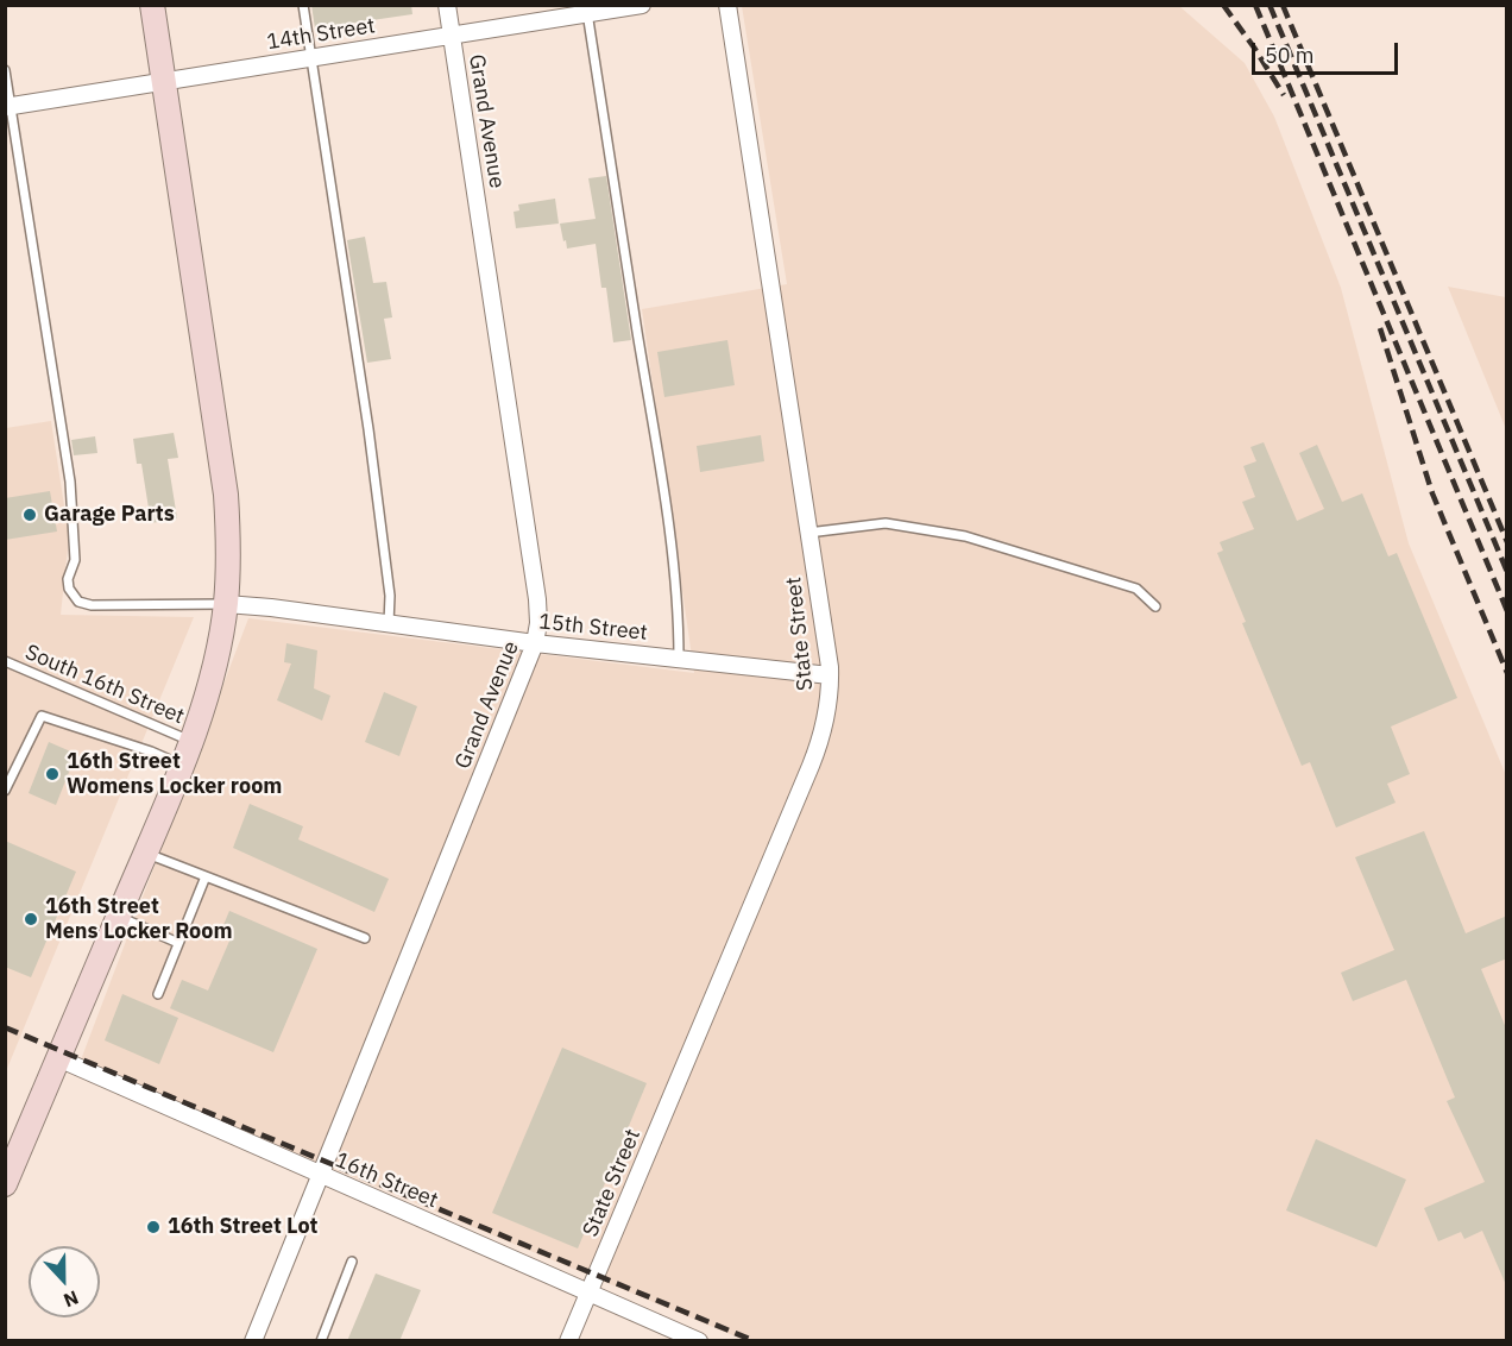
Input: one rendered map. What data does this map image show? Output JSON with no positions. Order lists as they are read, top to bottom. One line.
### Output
{"streets":{"street":["14th Street","Grand Avenue","15th Street","State Street","16th Street"],"lane":["South 16th Street"]},"crossings":[["14th Street","Grand Avenue"],["Grand Avenue","15th Street"],["Grand Avenue","16th Street"],["15th Street","State Street"],["State Street","16th Street"]],"places":["Garage Parts","16th Street Womens Locker room","16th Street Mens Locker Room","16th Street Lot"],"scale_bar":"50 m","north":"bottom"}
